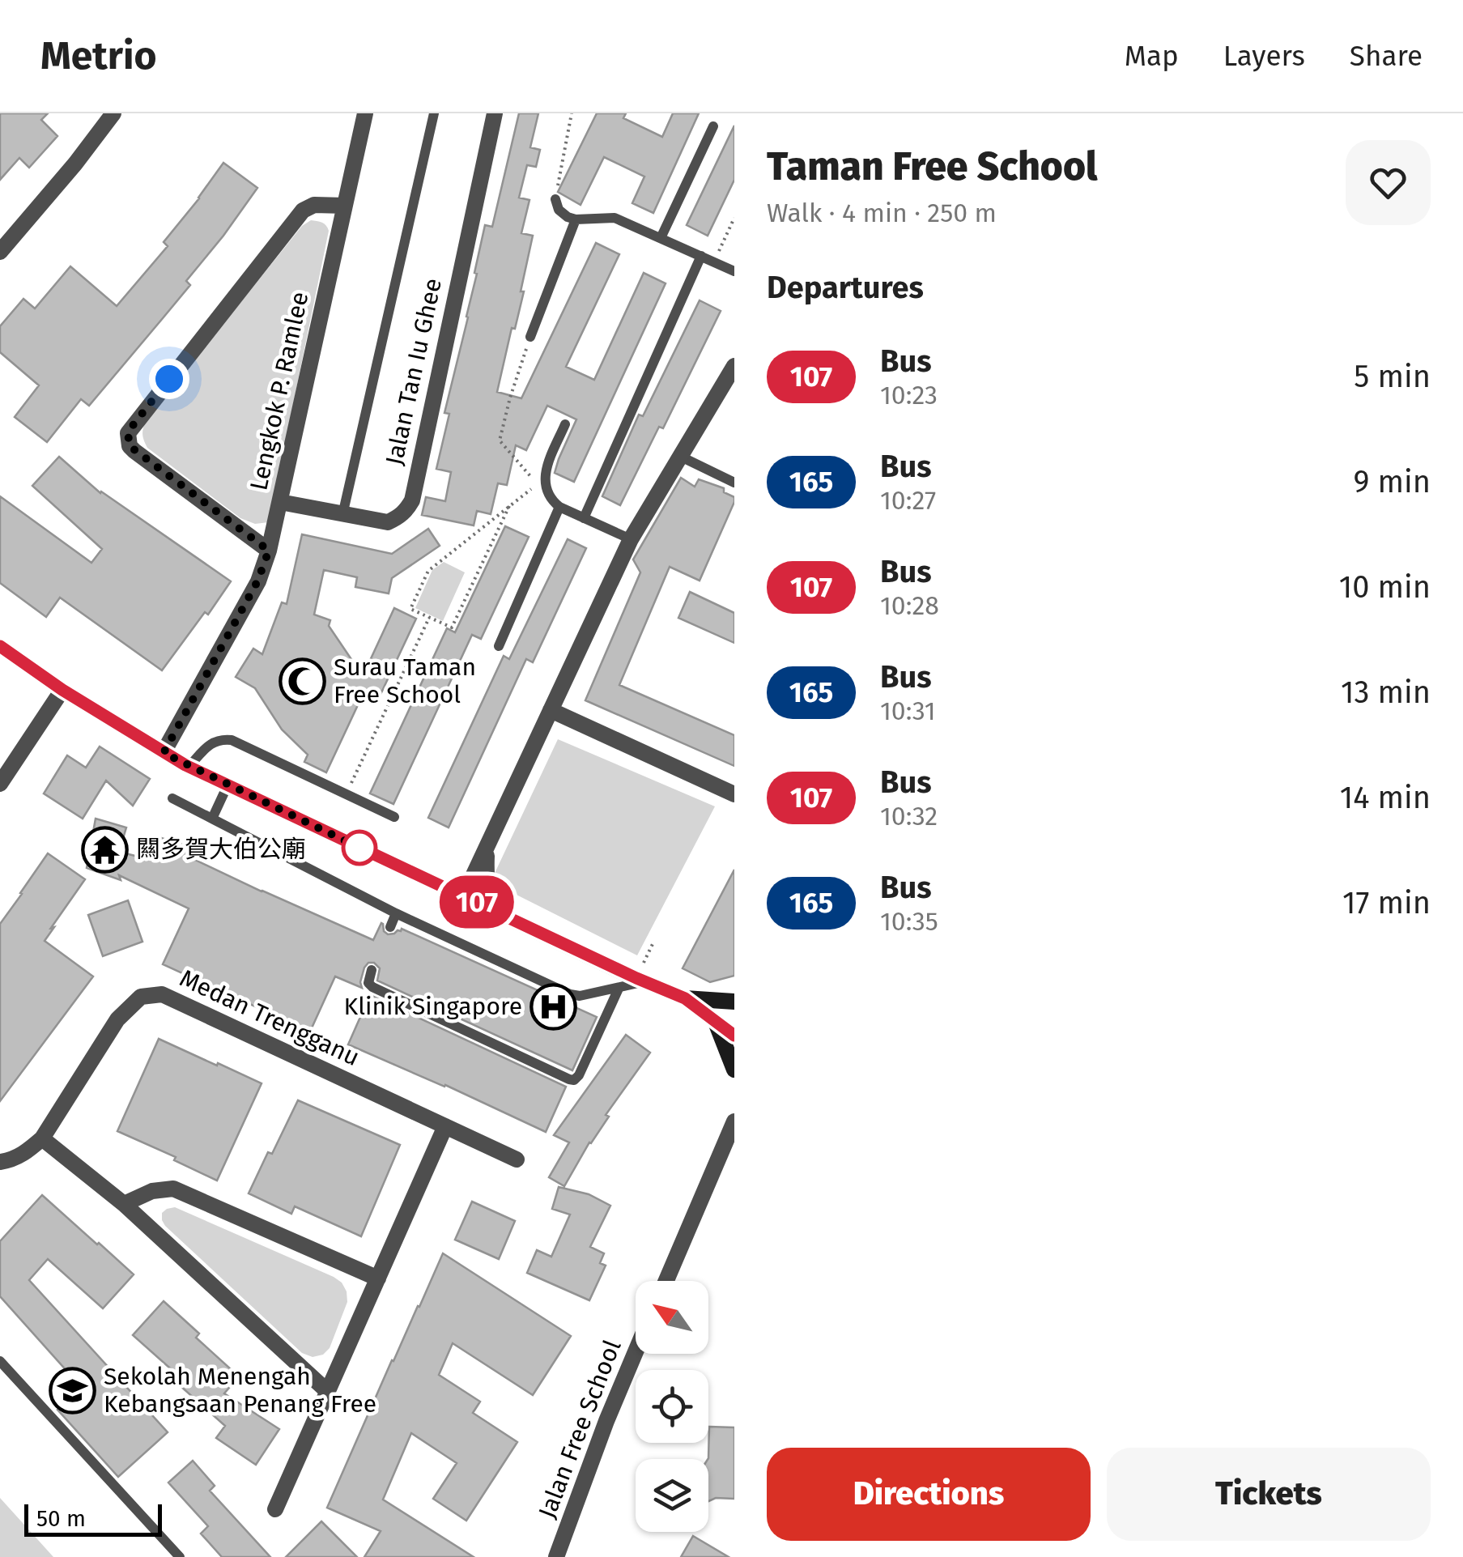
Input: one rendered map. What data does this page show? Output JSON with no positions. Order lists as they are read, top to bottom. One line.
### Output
{"streets":{"street":["Jalan Tan Iu Ghee","Lengkok P. Ramlee","Medan Trengganu","Jalan Free School"]},"crossings":[["Jalan Tan Iu Ghee","Lengkok P. Ramlee"]],"places":{"mosque":["Surau Taman Free School"],"temple":["闗多賀大伯公廟"],"hospital":["Klinik Singapore"],"school or university":["Sekolah Menengah Kebangsaan Penang Free"]},"lines":["bus line 107"],"scale_bar":"50 m","north":"top left","page":{"header":"Metrio","nav":["Map","Layers","Share"],"on_map":"107","heading":[["Taman Free School","Walk · 4 min · 250 m"],"Departures"],"list":[{"mark":"107","name":"Bus","note":"10:23","value":"5 min"},{"mark":"165","name":"Bus","note":"10:27","value":"9 min"},{"mark":"107","name":"Bus","note":"10:28","value":"10 min"},{"mark":"165","name":"Bus","note":"10:31","value":"13 min"},{"mark":"107","name":"Bus","note":"10:32","value":"14 min"},{"mark":"165","name":"Bus","note":"10:35","value":"17 min"}],"buttons":["Directions","Tickets"],"scale":"50 m"}}
